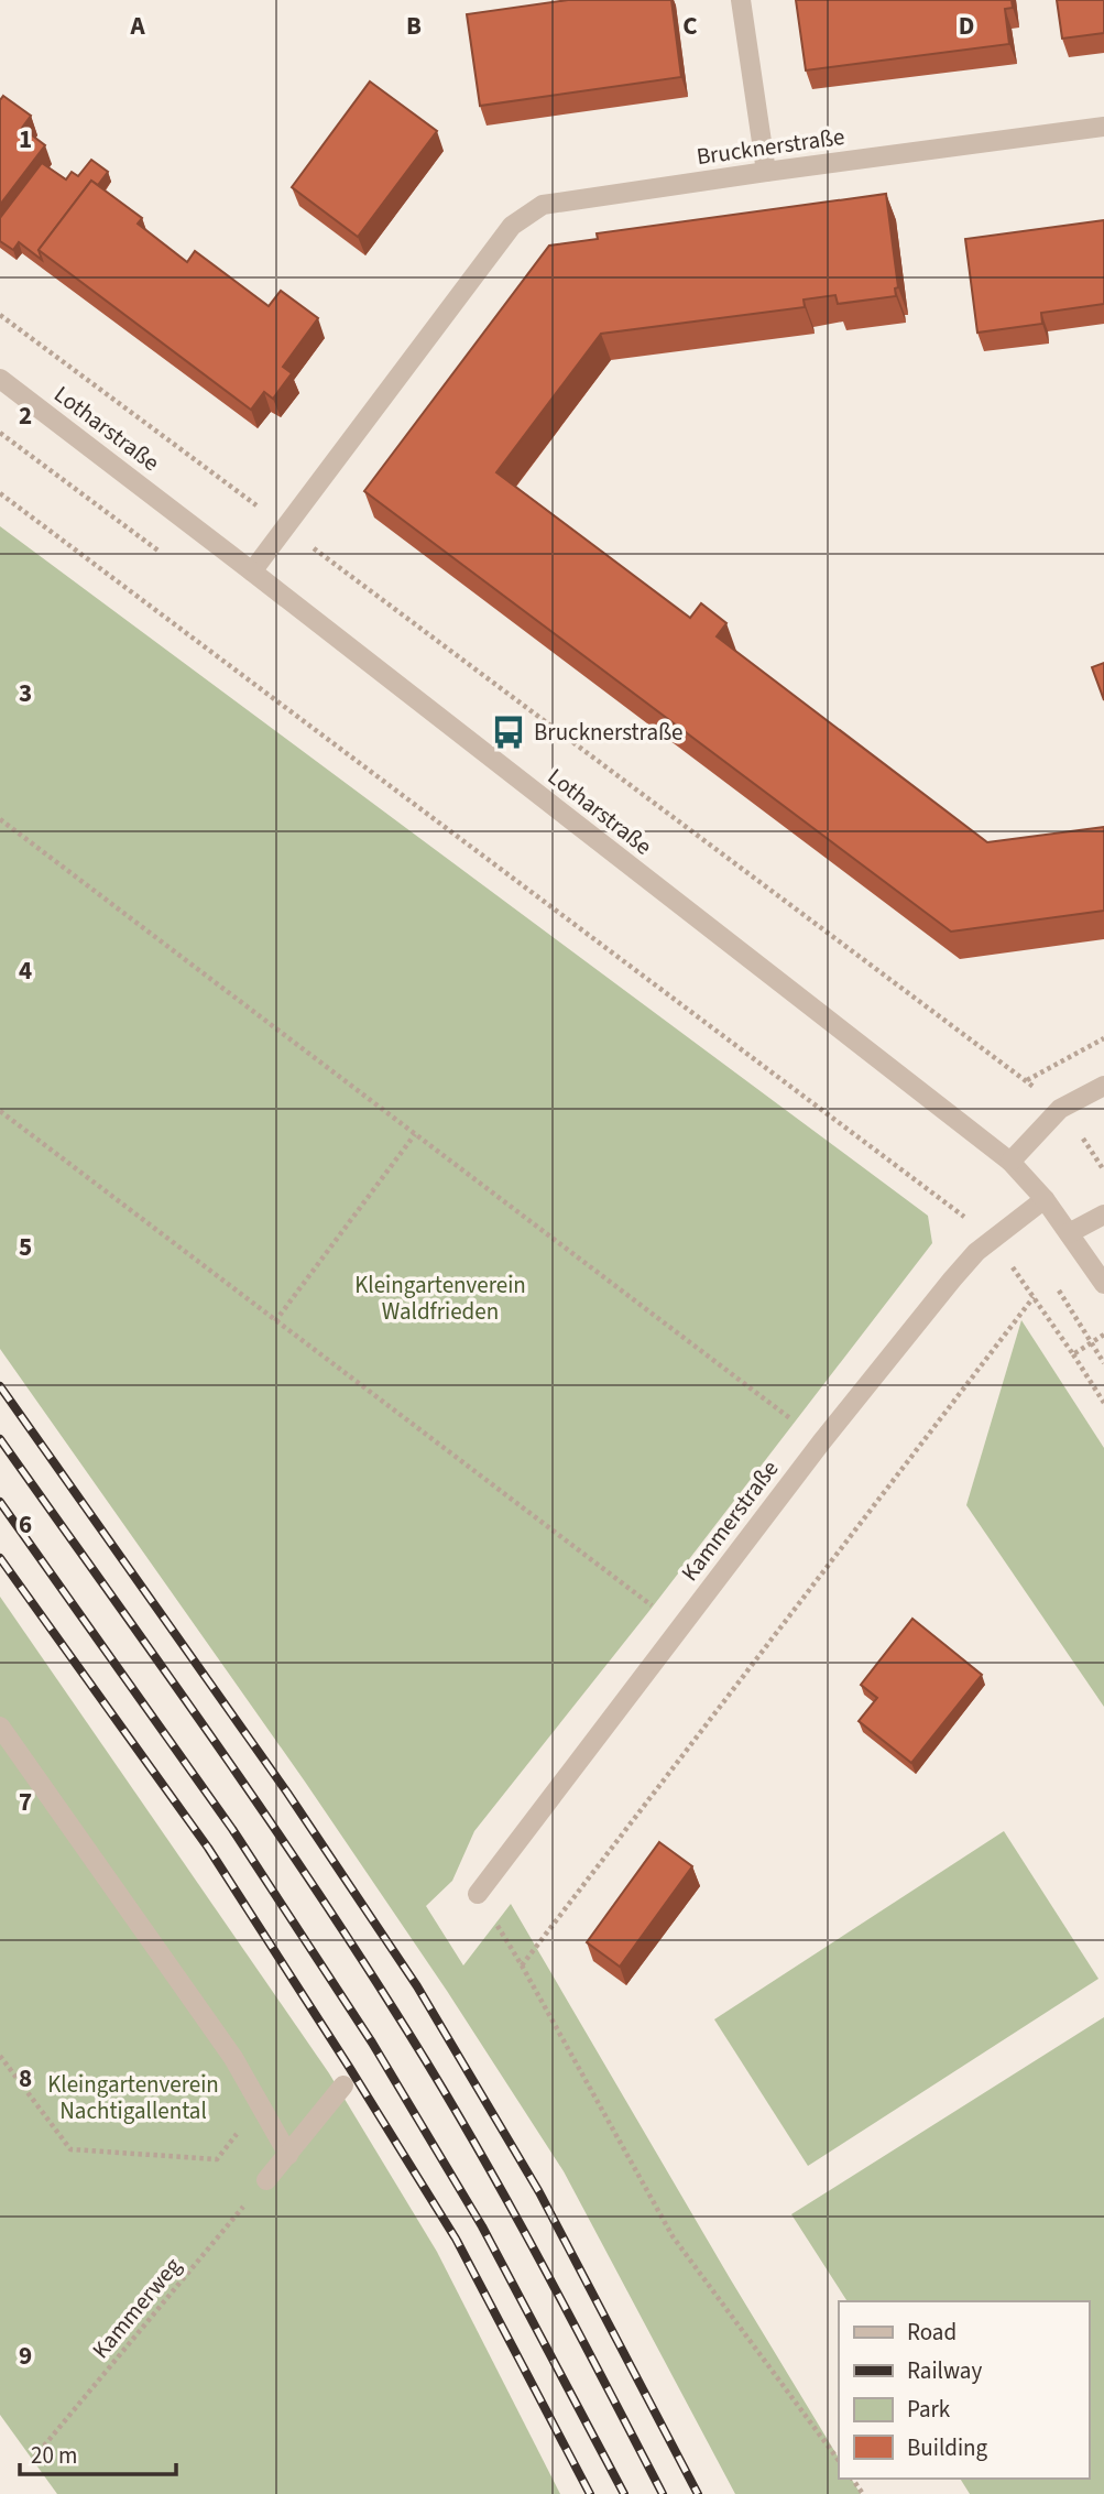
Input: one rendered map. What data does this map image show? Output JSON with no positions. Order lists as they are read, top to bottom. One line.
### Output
{"streets":{"street":["Brucknerstraße","Lotharstraße","Kammerstraße"],"path":["Kammerweg"]},"crossings":[["Brucknerstraße","Lotharstraße"],["Lotharstraße","Kammerstraße"]],"parks":["Kleingartenverein Waldfrieden","Kleingartenverein Nachtigallental"],"places":{"bus stop":["Brucknerstraße"]},"legend":["Road","Railway","Park","Building"],"scale_bar":"20 m","grid":{"columns":["A","B","C","D"],"rows":["1","2","3","4","5","6","7","8","9"]}}
